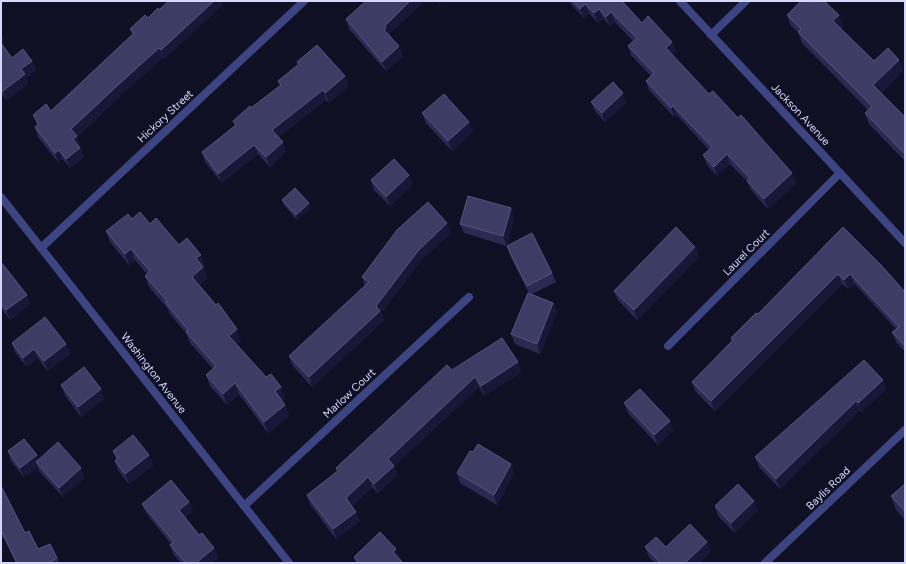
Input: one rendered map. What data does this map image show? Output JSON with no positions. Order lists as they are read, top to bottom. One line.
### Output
{"streets":{"street":["Jackson Avenue","Hickory Street","Laurel Court","Washington Avenue","Marlow Court","Baylis Road"]},"crossings":[["Jackson Avenue","Laurel Court"],["Hickory Street","Washington Avenue"],["Washington Avenue","Marlow Court"]]}
